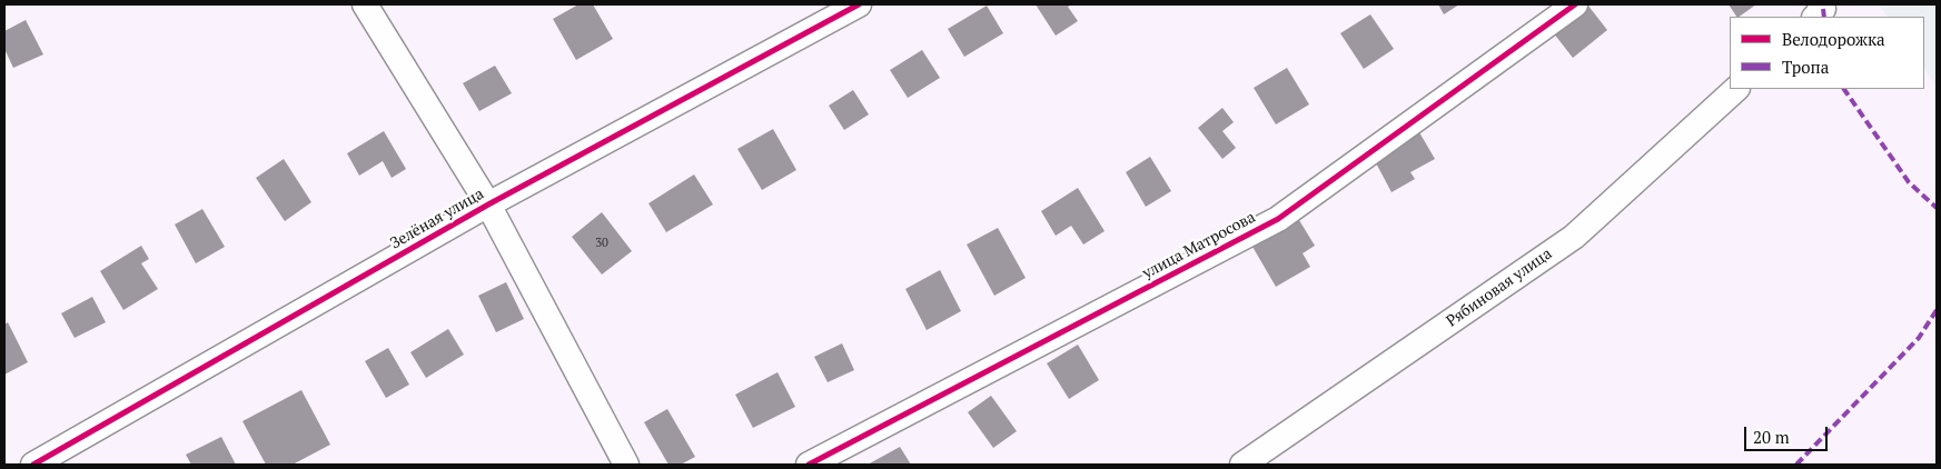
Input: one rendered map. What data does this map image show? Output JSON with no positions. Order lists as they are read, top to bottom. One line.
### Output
{"streets":{"street":["Зелёная улица","улица Матросова","Рябиновая улица"]},"house_numbers":["30"],"legend":["Велодорожка","Тропа"],"scale_bar":"20 m"}
